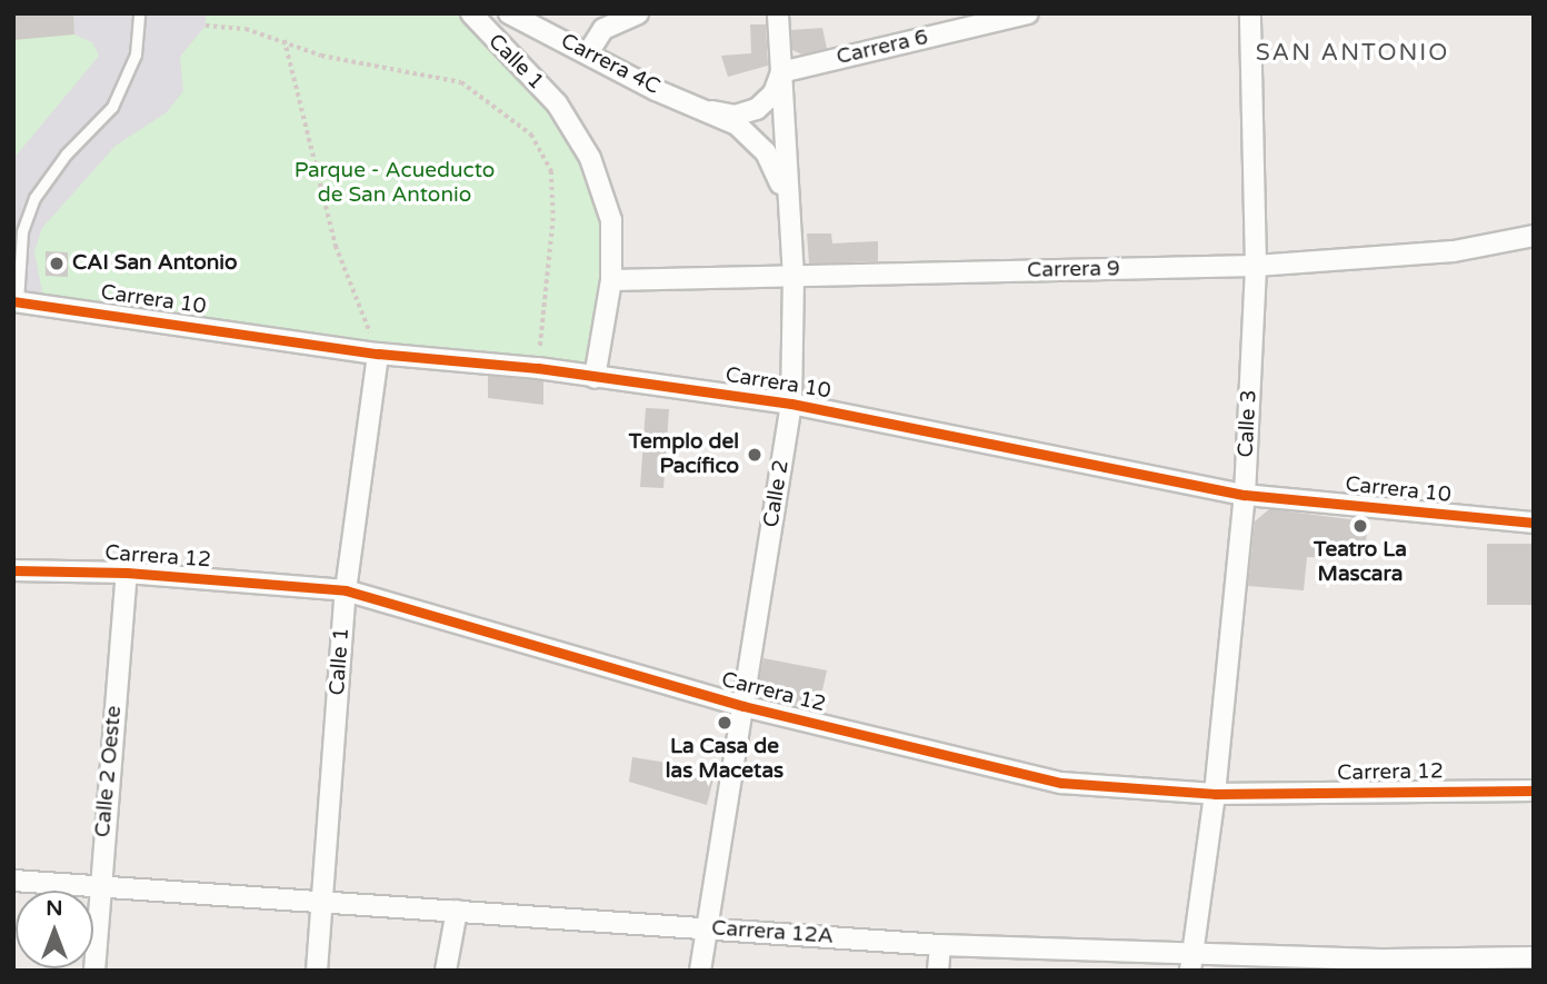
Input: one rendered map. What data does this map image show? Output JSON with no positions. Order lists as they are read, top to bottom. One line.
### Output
{"streets":{"street":["Carrera 6","Calle 1","Carrera 4C","Carrera 9","Carrera 10","Calle 3","Calle 2","Carrera 12","Calle 2 Oeste","Carrera 12A"]},"crossings":[["Carrera 6","Carrera 4C"],["Carrera 6","Calle 2"],["Calle 1","Carrera 9"],["Calle 1","Carrera 10"],["Calle 1","Carrera 12"],["Calle 1","Carrera 12A"],["Carrera 4C","Calle 2"],["Carrera 9","Calle 3"],["Carrera 9","Calle 2"],["Carrera 10","Calle 3"],["Carrera 10","Calle 2"],["Calle 3","Carrera 12"],["Calle 3","Carrera 12A"],["Calle 2","Carrera 12"],["Calle 2","Carrera 12A"],["Carrera 12","Calle 2 Oeste"],["Calle 2 Oeste","Carrera 12A"]],"districts":["SAN ANTONIO"],"parks":["Parque - Acueducto de San Antonio"],"places":["CAI San Antonio","Templo del Pacífico","Teatro La Mascara","La Casa de las Macetas"],"north":"top"}
